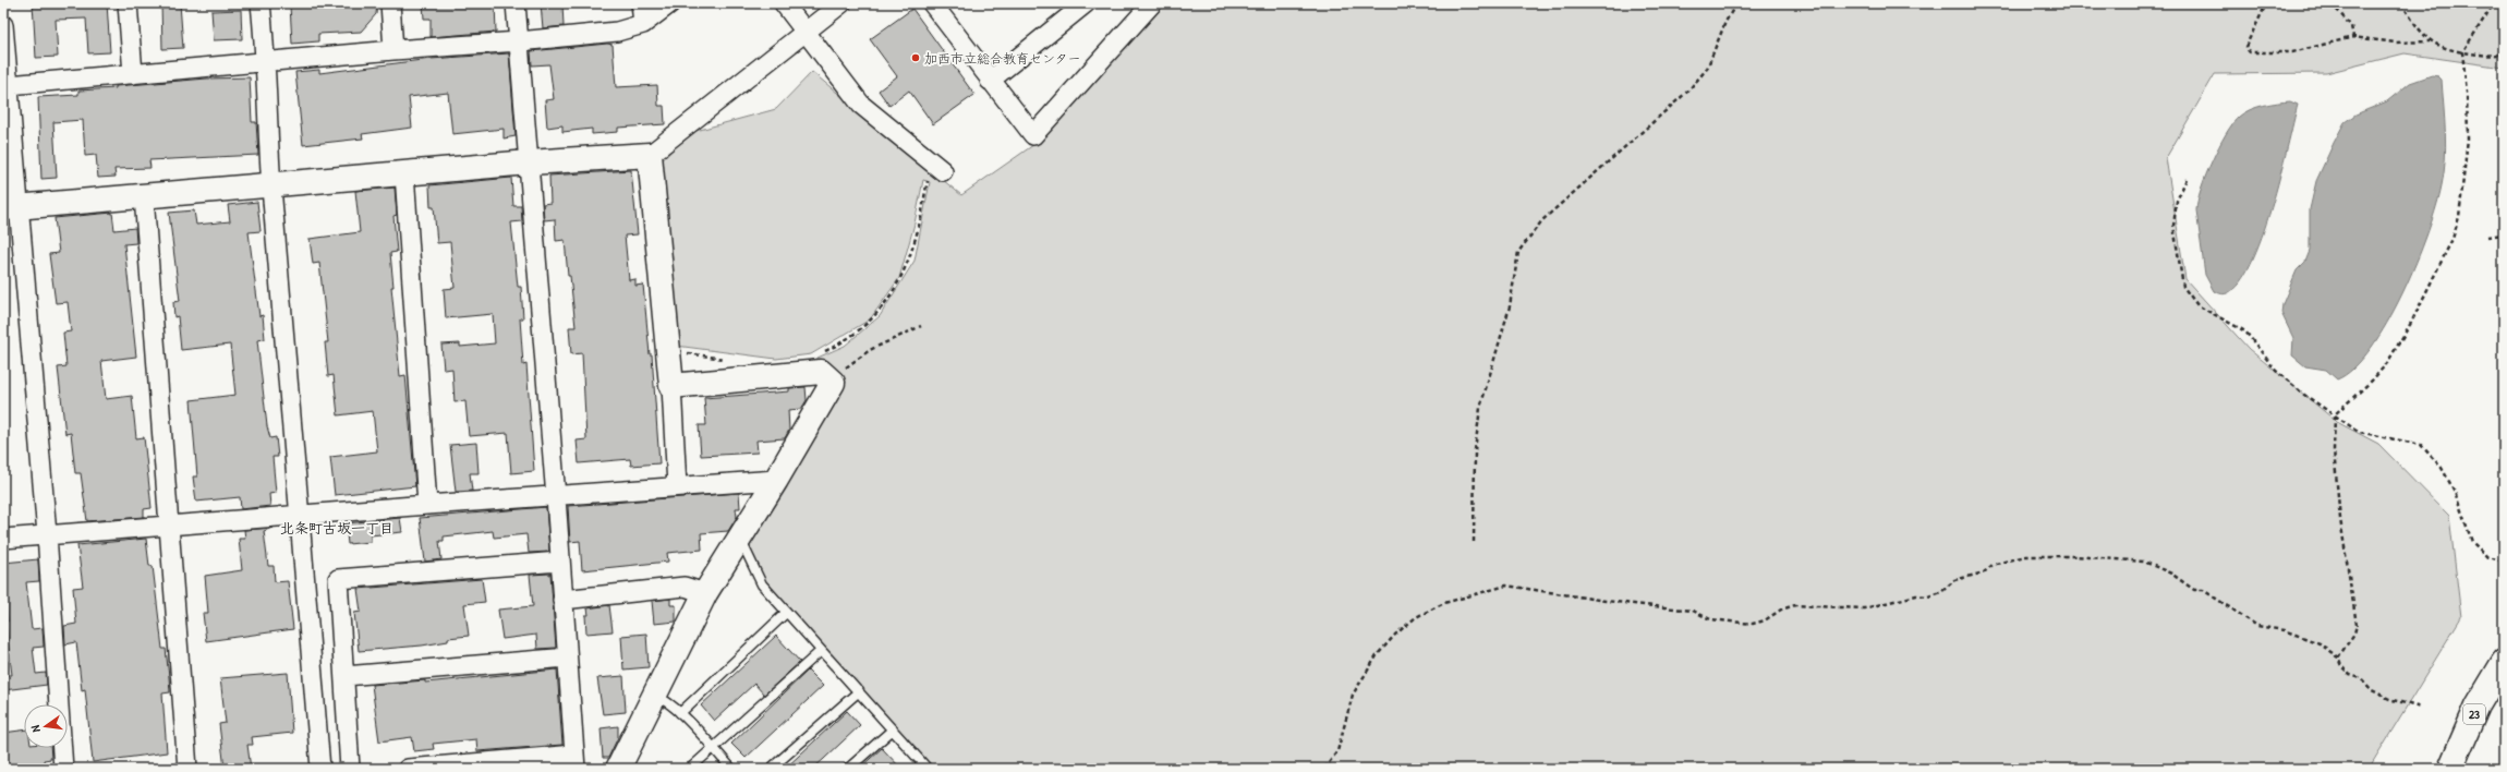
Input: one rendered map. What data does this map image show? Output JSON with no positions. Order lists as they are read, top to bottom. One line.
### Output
{"streets":{"street":["23"]},"districts":["北条町古坂一丁目"],"places":["加西市立総合教育センター"],"north":"left"}
